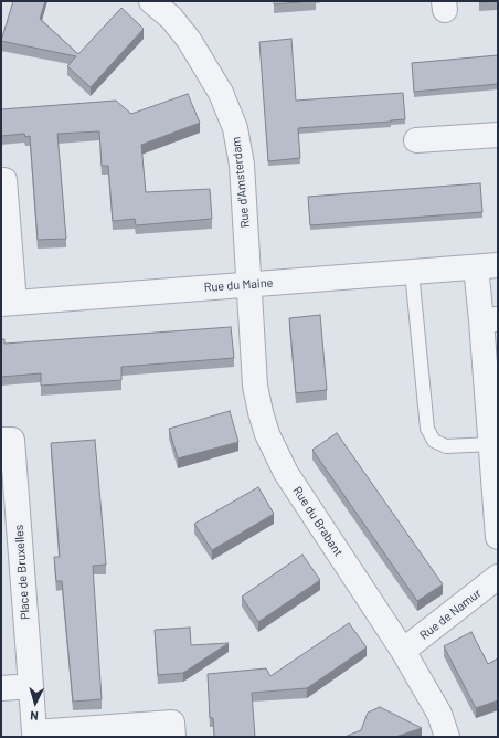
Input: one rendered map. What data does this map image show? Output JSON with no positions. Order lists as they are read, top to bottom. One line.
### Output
{"streets":{"street":["Rue d'Amsterdam","Rue du Maine","Rue du Brabant","Place de Bruxelles","Rue de Namur"]},"crossings":[["Rue d'Amsterdam","Rue du Maine"],["Rue d'Amsterdam","Rue du Brabant"],["Rue du Maine","Rue du Brabant"],["Rue du Brabant","Rue de Namur"]],"north":"bottom"}
